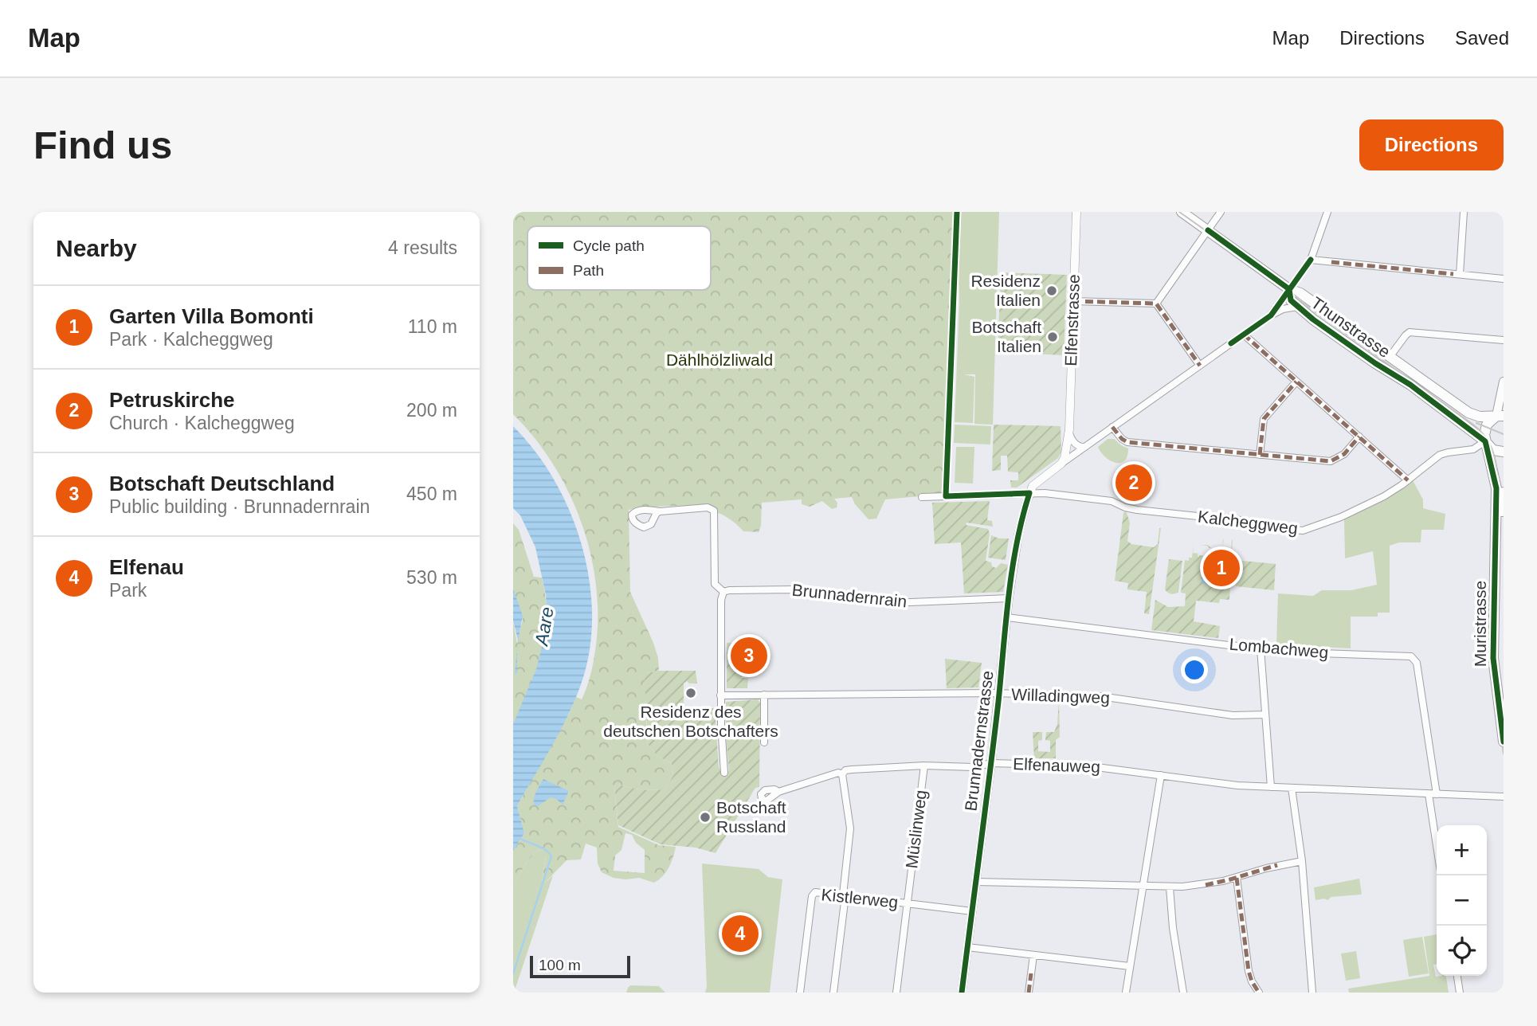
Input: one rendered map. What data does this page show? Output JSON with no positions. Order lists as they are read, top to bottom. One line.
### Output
{"streets":{"main road":["Thunstrasse","Muristrasse"],"street":["Elfenstrasse","Kalcheggweg","Brunnadernrain","Lombachweg","Willadingweg","Brunnadernstrasse","Elfenauweg","Müslinweg","Kistlerweg"]},"crossings":[["Elfenstrasse","Brunnadernstrasse"],["Thunstrasse","Kalcheggweg"],["Thunstrasse","Muristrasse"],["Thunstrasse","Brunnadernstrasse"],["Kalcheggweg","Muristrasse"],["Kalcheggweg","Brunnadernstrasse"],["Brunnadernrain","Brunnadernstrasse"],["Lombachweg","Brunnadernstrasse"],["Lombachweg","Elfenauweg"],["Willadingweg","Brunnadernstrasse"],["Brunnadernstrasse","Elfenauweg"],["Brunnadernstrasse","Kistlerweg"],["Elfenauweg","Müslinweg"],["Müslinweg","Kistlerweg"]],"water":["Aare"],"parks":["Dählhölzliwald"],"places":["Residenz Italien","Botschaft Italien","Residenz des deutschen Botschafters","Botschaft Russland"],"legend":["Cycle path","Path"],"scale_bar":"100 m","page":{"header":"Map","nav":["Map","Directions","Saved"],"buttons":"Directions","title":"Find us","heading":["Nearby","4 results"],"list":[{"mark":"1","name":"Garten Villa Bomonti","note":"Park · Kalcheggweg","value":"110 m"},{"mark":"2","name":"Petruskirche","note":"Church · Kalcheggweg","value":"200 m"},{"mark":"3","name":"Botschaft Deutschland","note":"Public building · Brunnadernrain","value":"450 m"},{"mark":"4","name":"Elfenau","note":"Park","value":"530 m"}],"pins":["2","1","3","4"],"map_buttons":["+","−"],"scale":"100 m"}}
